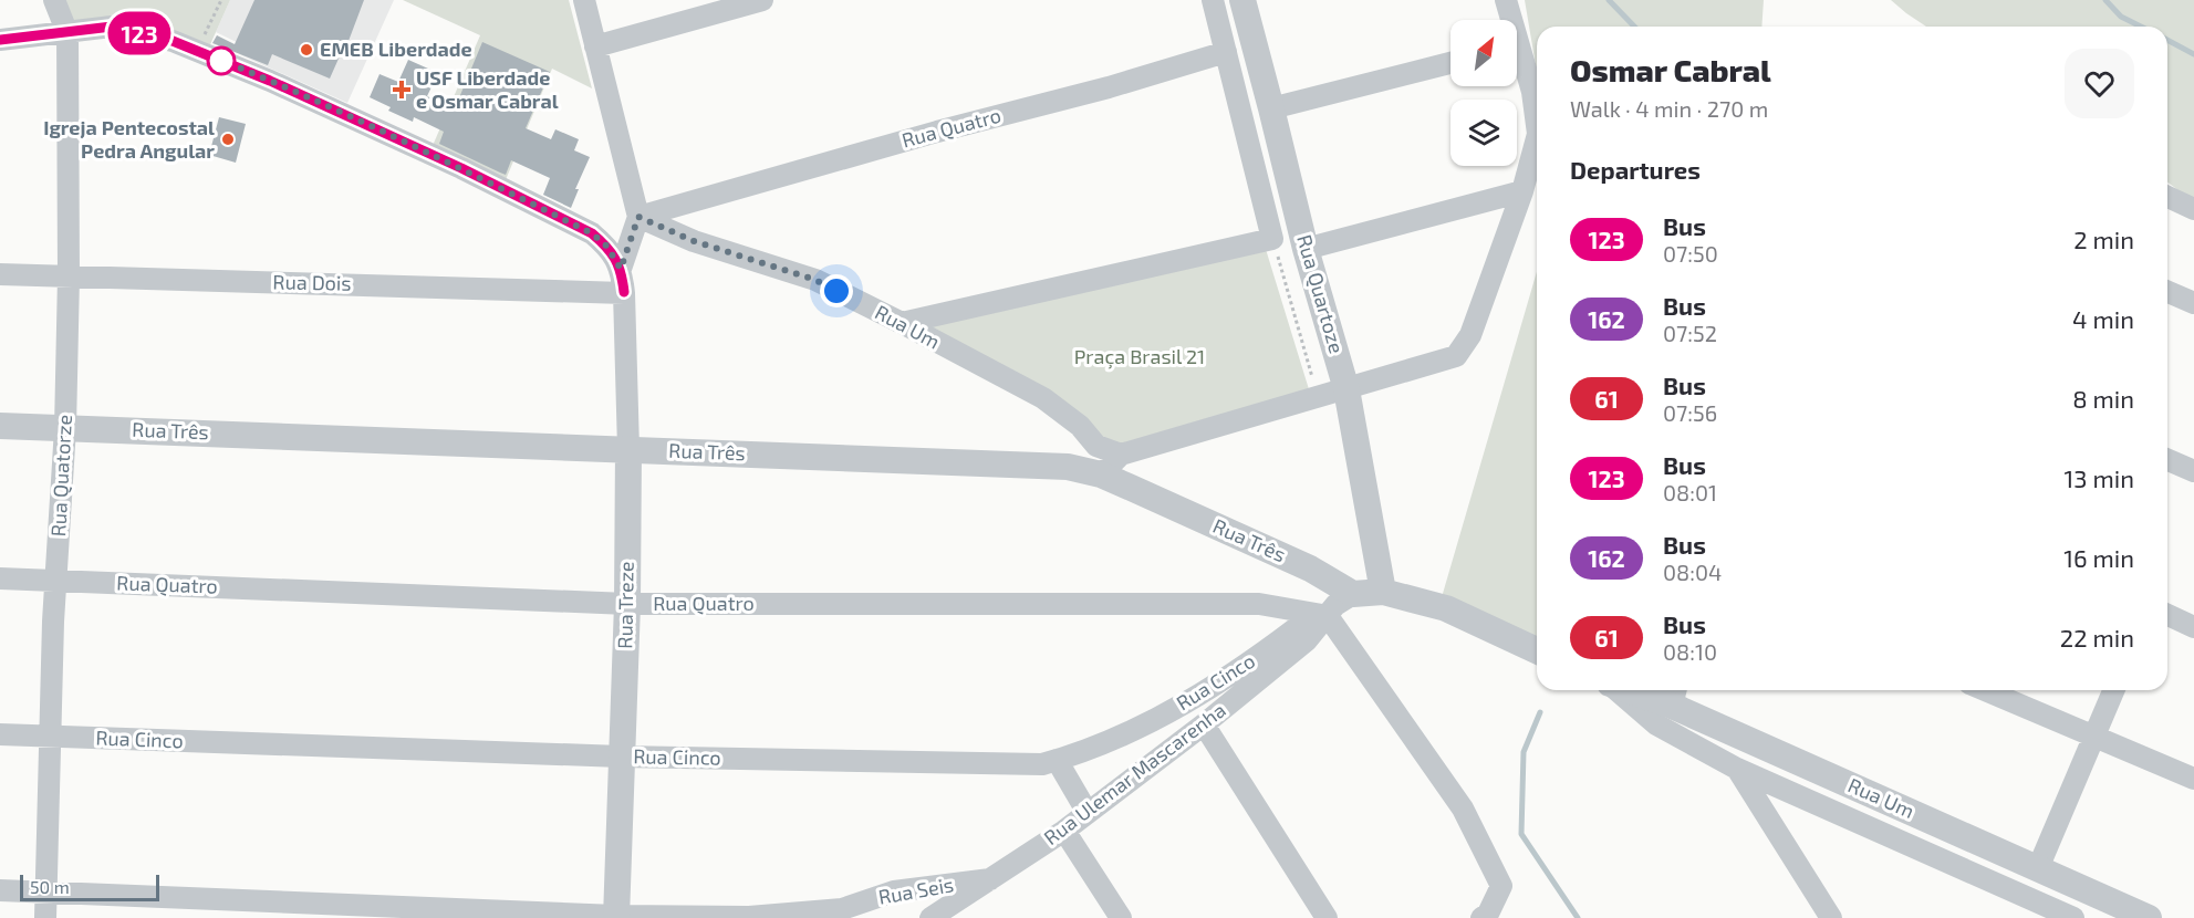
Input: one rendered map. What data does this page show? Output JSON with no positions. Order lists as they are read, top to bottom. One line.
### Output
{"streets":{"street":["Rua Quatro","Rua Dois","Rua Quartoze","Rua Um","Rua Três","Rua Quatorze","Rua Treze","Rua Cinco","Rua Ulemar Mascarenha","Rua Seis"]},"crossings":[["Rua Quatro","Rua Quartoze"],["Rua Quatro","Rua Um"],["Rua Quatro","Rua Quatorze"],["Rua Quatro","Rua Treze"],["Rua Quatro","Rua Cinco"],["Rua Quatro","Rua Ulemar Mascarenha"],["Rua Dois","Rua Quatorze"],["Rua Dois","Rua Treze"],["Rua Três","Rua Quatorze"],["Rua Três","Rua Treze"],["Rua Quatorze","Rua Cinco"],["Rua Quatorze","Rua Seis"],["Rua Treze","Rua Cinco"],["Rua Treze","Rua Seis"],["Rua Cinco","Rua Ulemar Mascarenha"],["Rua Ulemar Mascarenha","Rua Seis"]],"parks":["Praça Brasil 21"],"places":{"other":["EMEB Liberdade","Igreja Pentecostal Pedra Angular"],"health":["USF Liberdade e Osmar Cabral"]},"lines":["bus line 123"],"scale_bar":"50 m","north":"top right","page":{"on_map":"123","heading":[["Osmar Cabral","Walk · 4 min · 270 m"],"Departures"],"list":[{"mark":"123","name":"Bus","note":"07:50","value":"2 min"},{"mark":"162","name":"Bus","note":"07:52","value":"4 min"},{"mark":"61","name":"Bus","note":"07:56","value":"8 min"},{"mark":"123","name":"Bus","note":"08:01","value":"13 min"},{"mark":"162","name":"Bus","note":"08:04","value":"16 min"},{"mark":"61","name":"Bus","note":"08:10","value":"22 min"}],"scale":"50 m"}}
